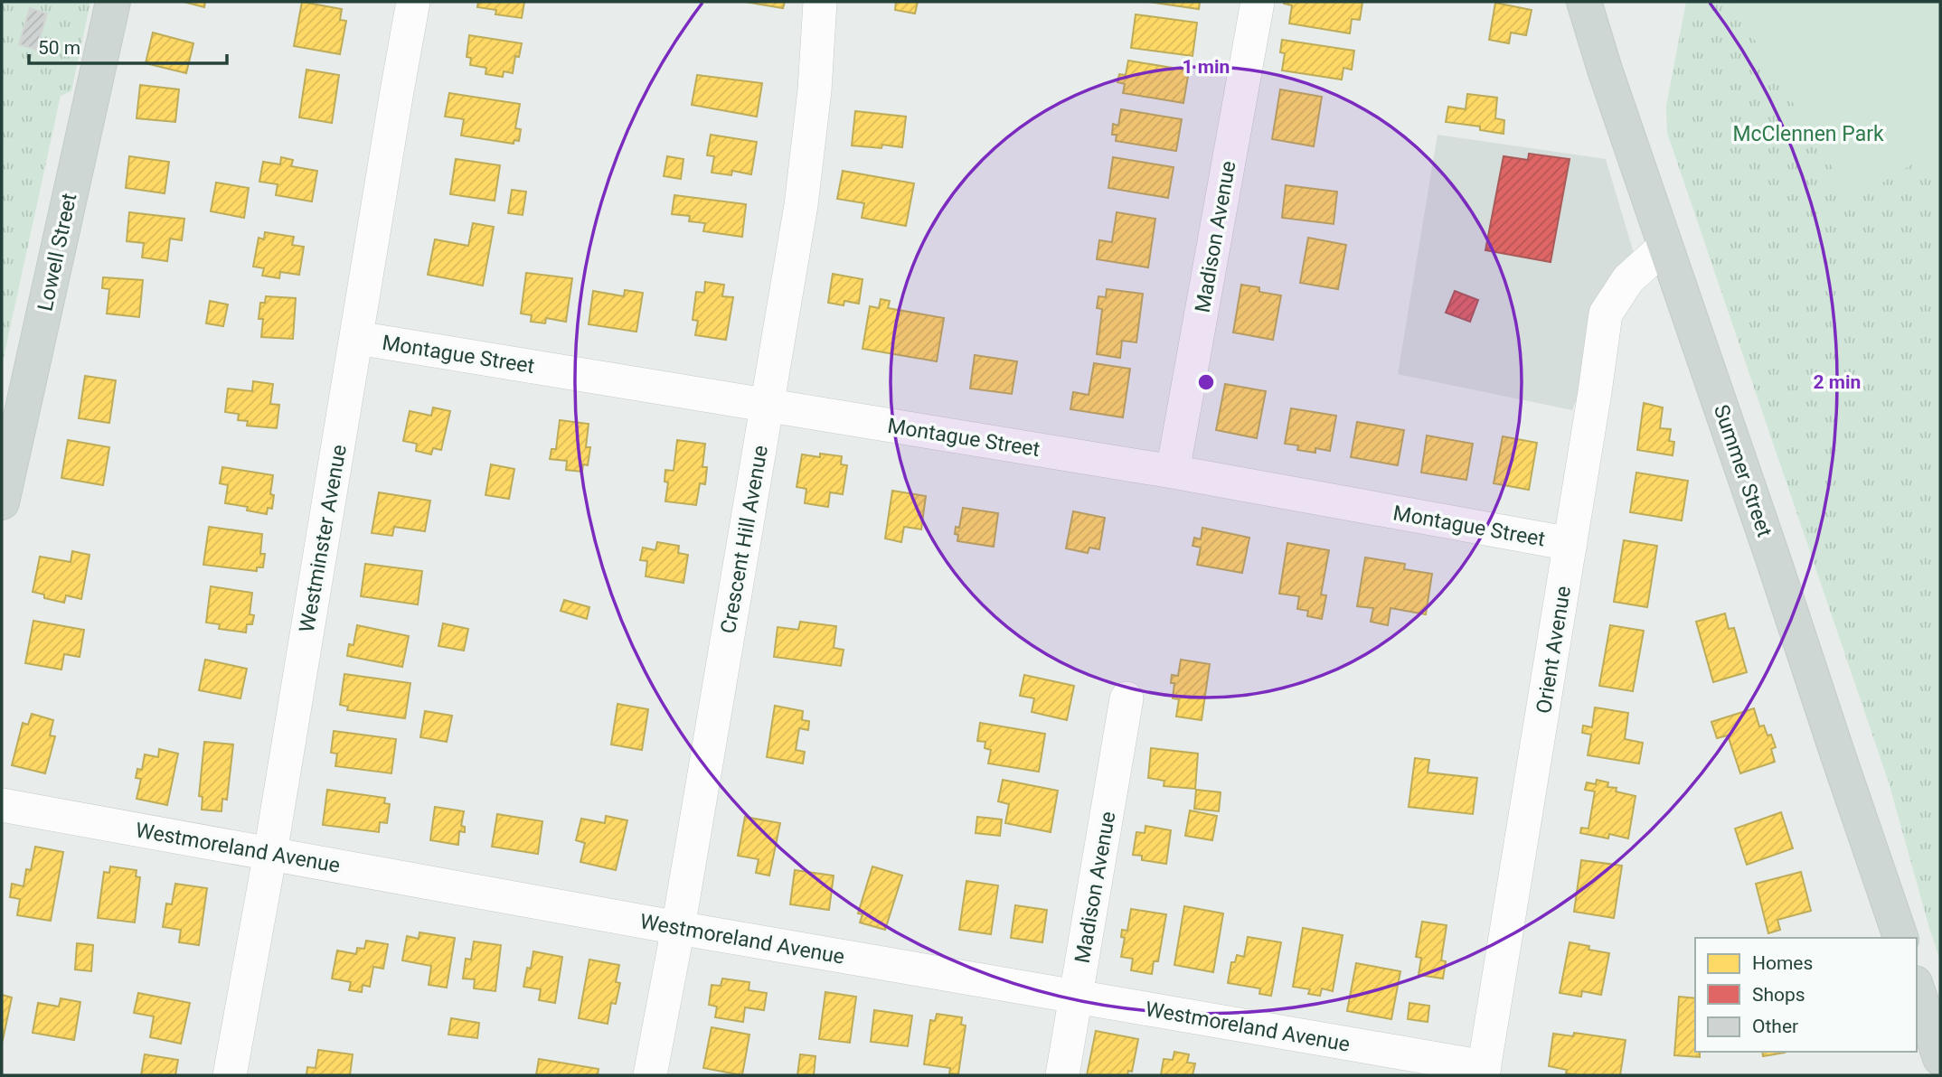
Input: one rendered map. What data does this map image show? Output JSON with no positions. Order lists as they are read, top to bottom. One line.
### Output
{"streets":{"main road":["Lowell Street","Summer Street"],"street":["Madison Avenue","Montague Street","Westminster Avenue","Crescent Hill Avenue","Orient Avenue","Westmoreland Avenue"]},"crossings":[["Madison Avenue","Montague Street"],["Madison Avenue","Westmoreland Avenue"],["Montague Street","Westminster Avenue"],["Montague Street","Crescent Hill Avenue"],["Montague Street","Orient Avenue"],["Summer Street","Orient Avenue"],["Westminster Avenue","Westmoreland Avenue"],["Crescent Hill Avenue","Westmoreland Avenue"],["Orient Avenue","Westmoreland Avenue"]],"parks":["McClennen Park"],"legend":["Homes","Shops","Other"],"scale_bar":"50 m","rings":["1 min","2 min"]}
